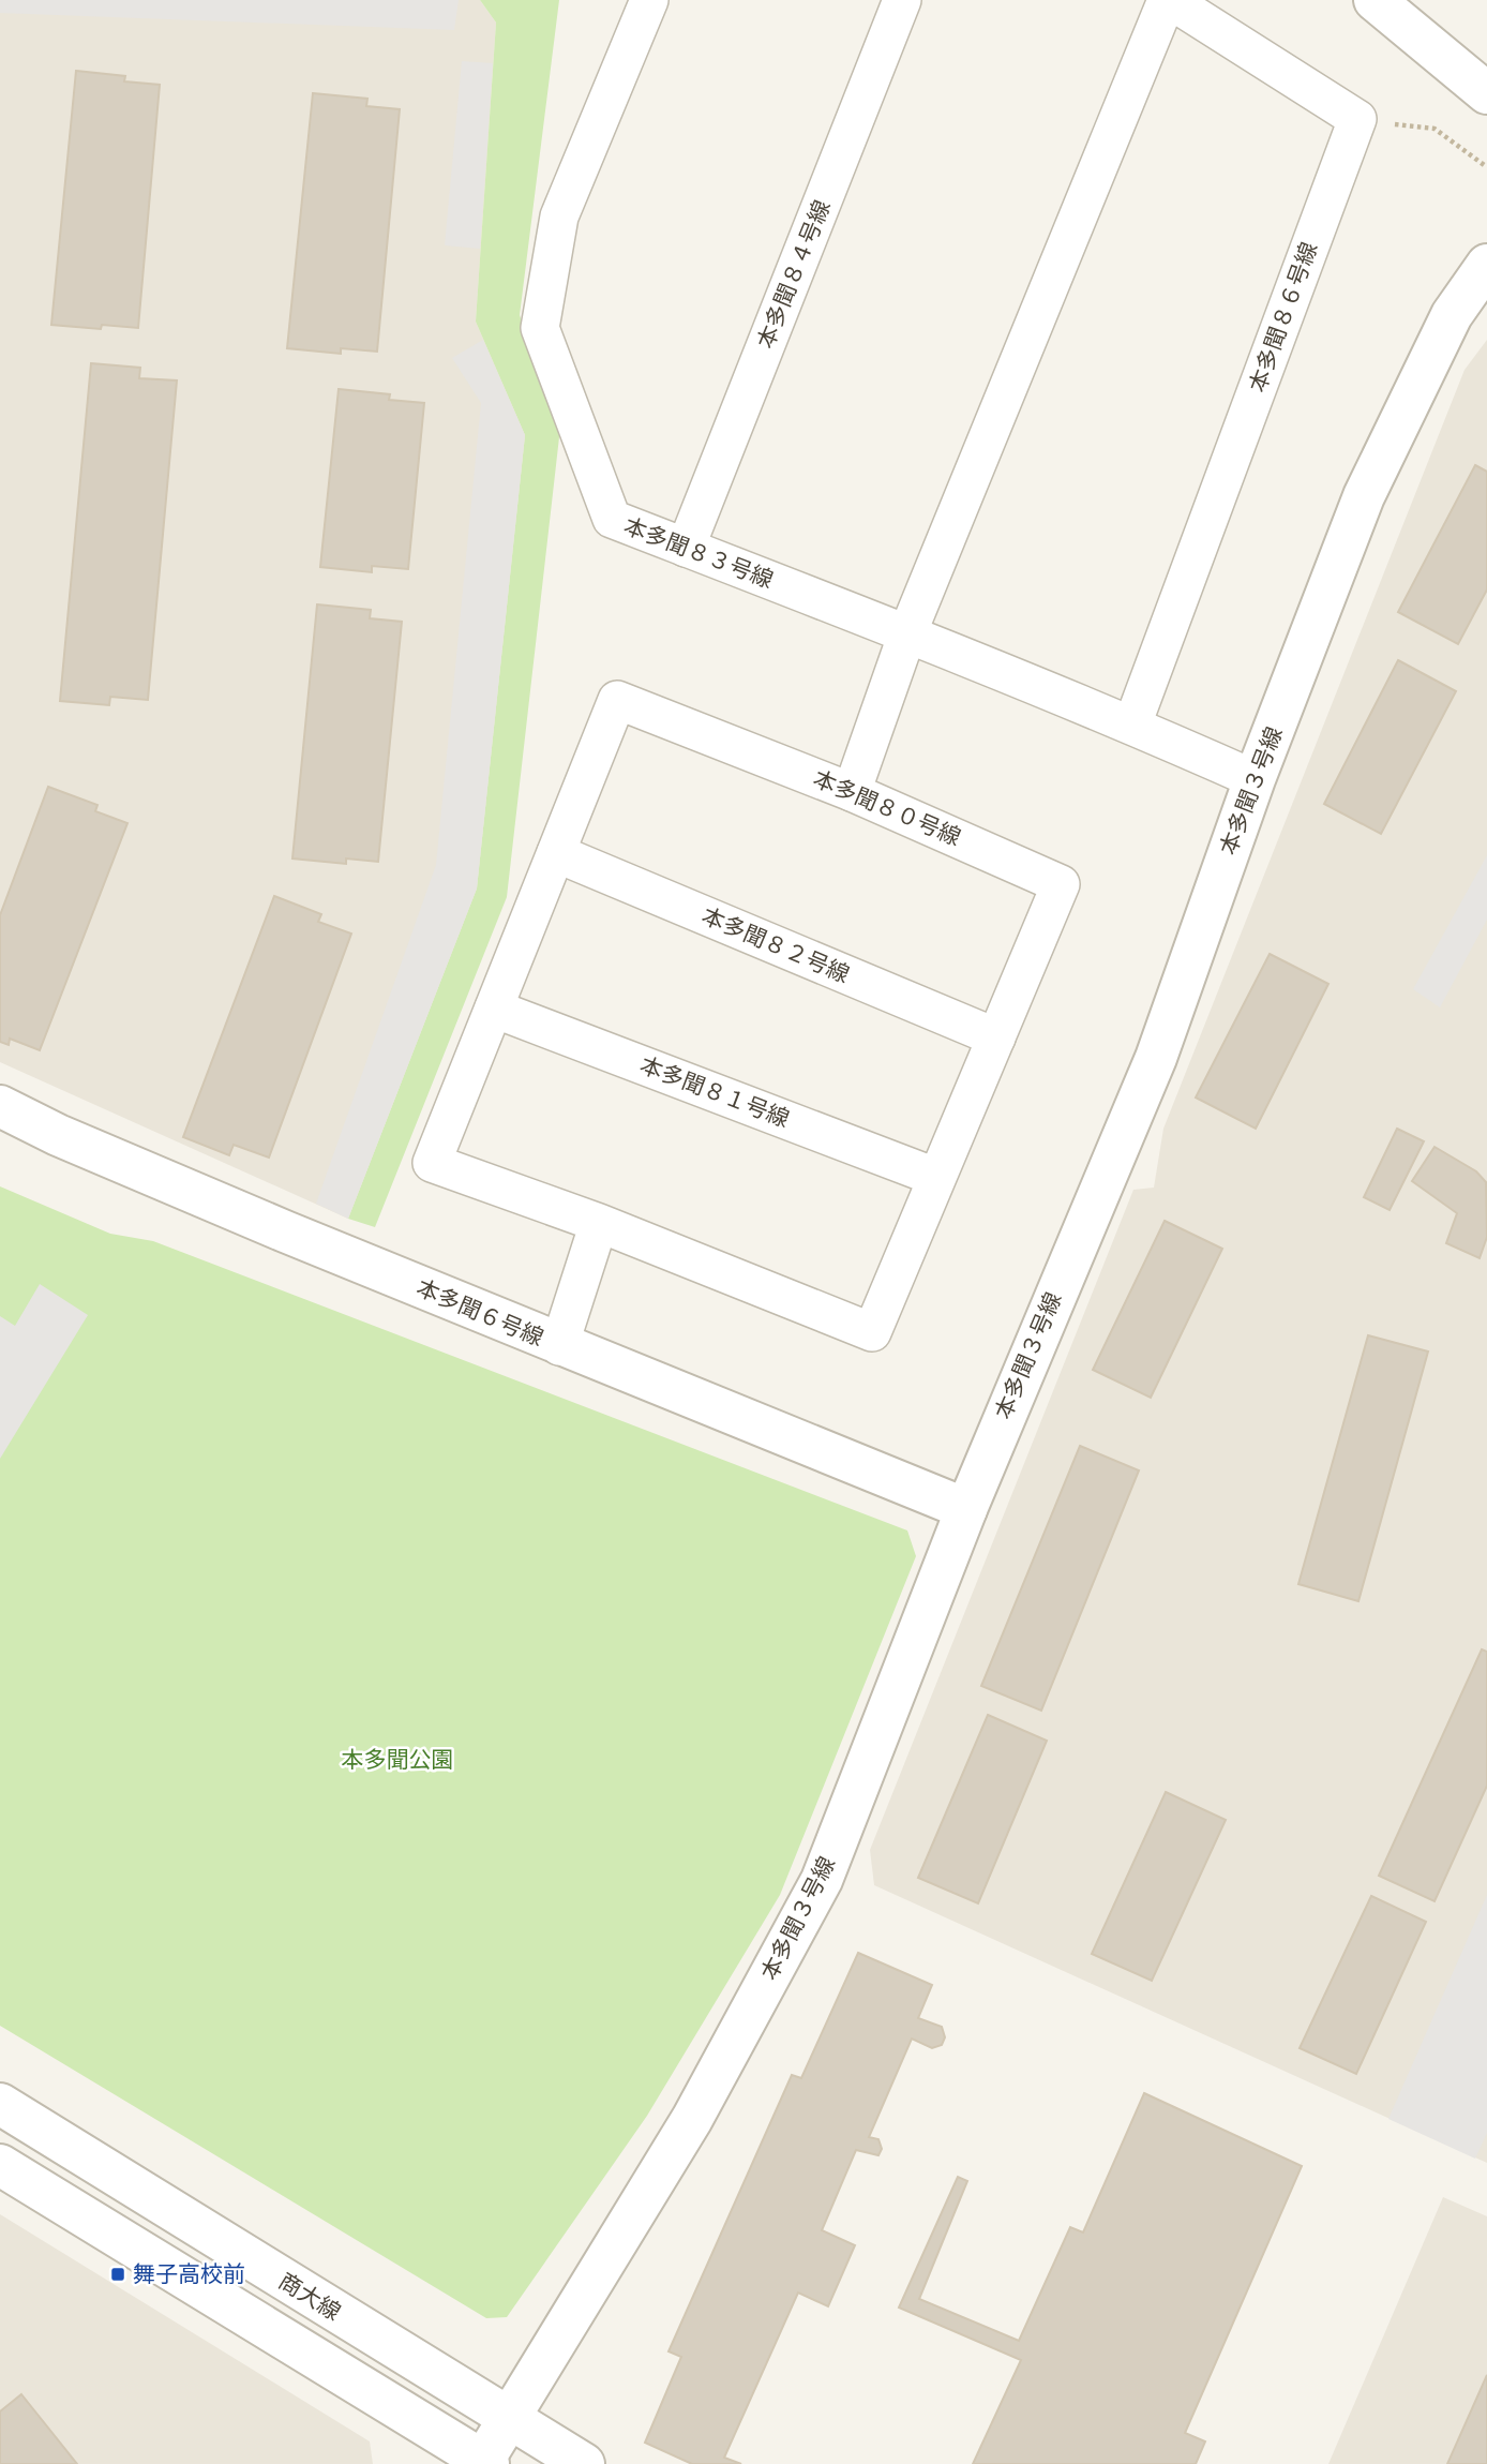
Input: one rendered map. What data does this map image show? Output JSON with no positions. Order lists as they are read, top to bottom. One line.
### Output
{"streets":{"street":["本多聞８４号線","本多聞８６号線","本多聞８３号線","本多聞３号線","本多聞８０号線","本多聞８２号線","本多聞８１号線","本多聞６号線","商大線"]},"crossings":[["本多聞８４号線","本多聞８３号線"],["本多聞８６号線","本多聞８３号線"],["本多聞８３号線","本多聞３号線"],["本多聞３号線","本多聞６号線"],["本多聞３号線","商大線"],["本多聞８０号線","本多聞８２号線"],["本多聞８０号線","本多聞８１号線"]],"parks":["本多聞公園"],"places":{"transit":["舞子高校前"]}}
